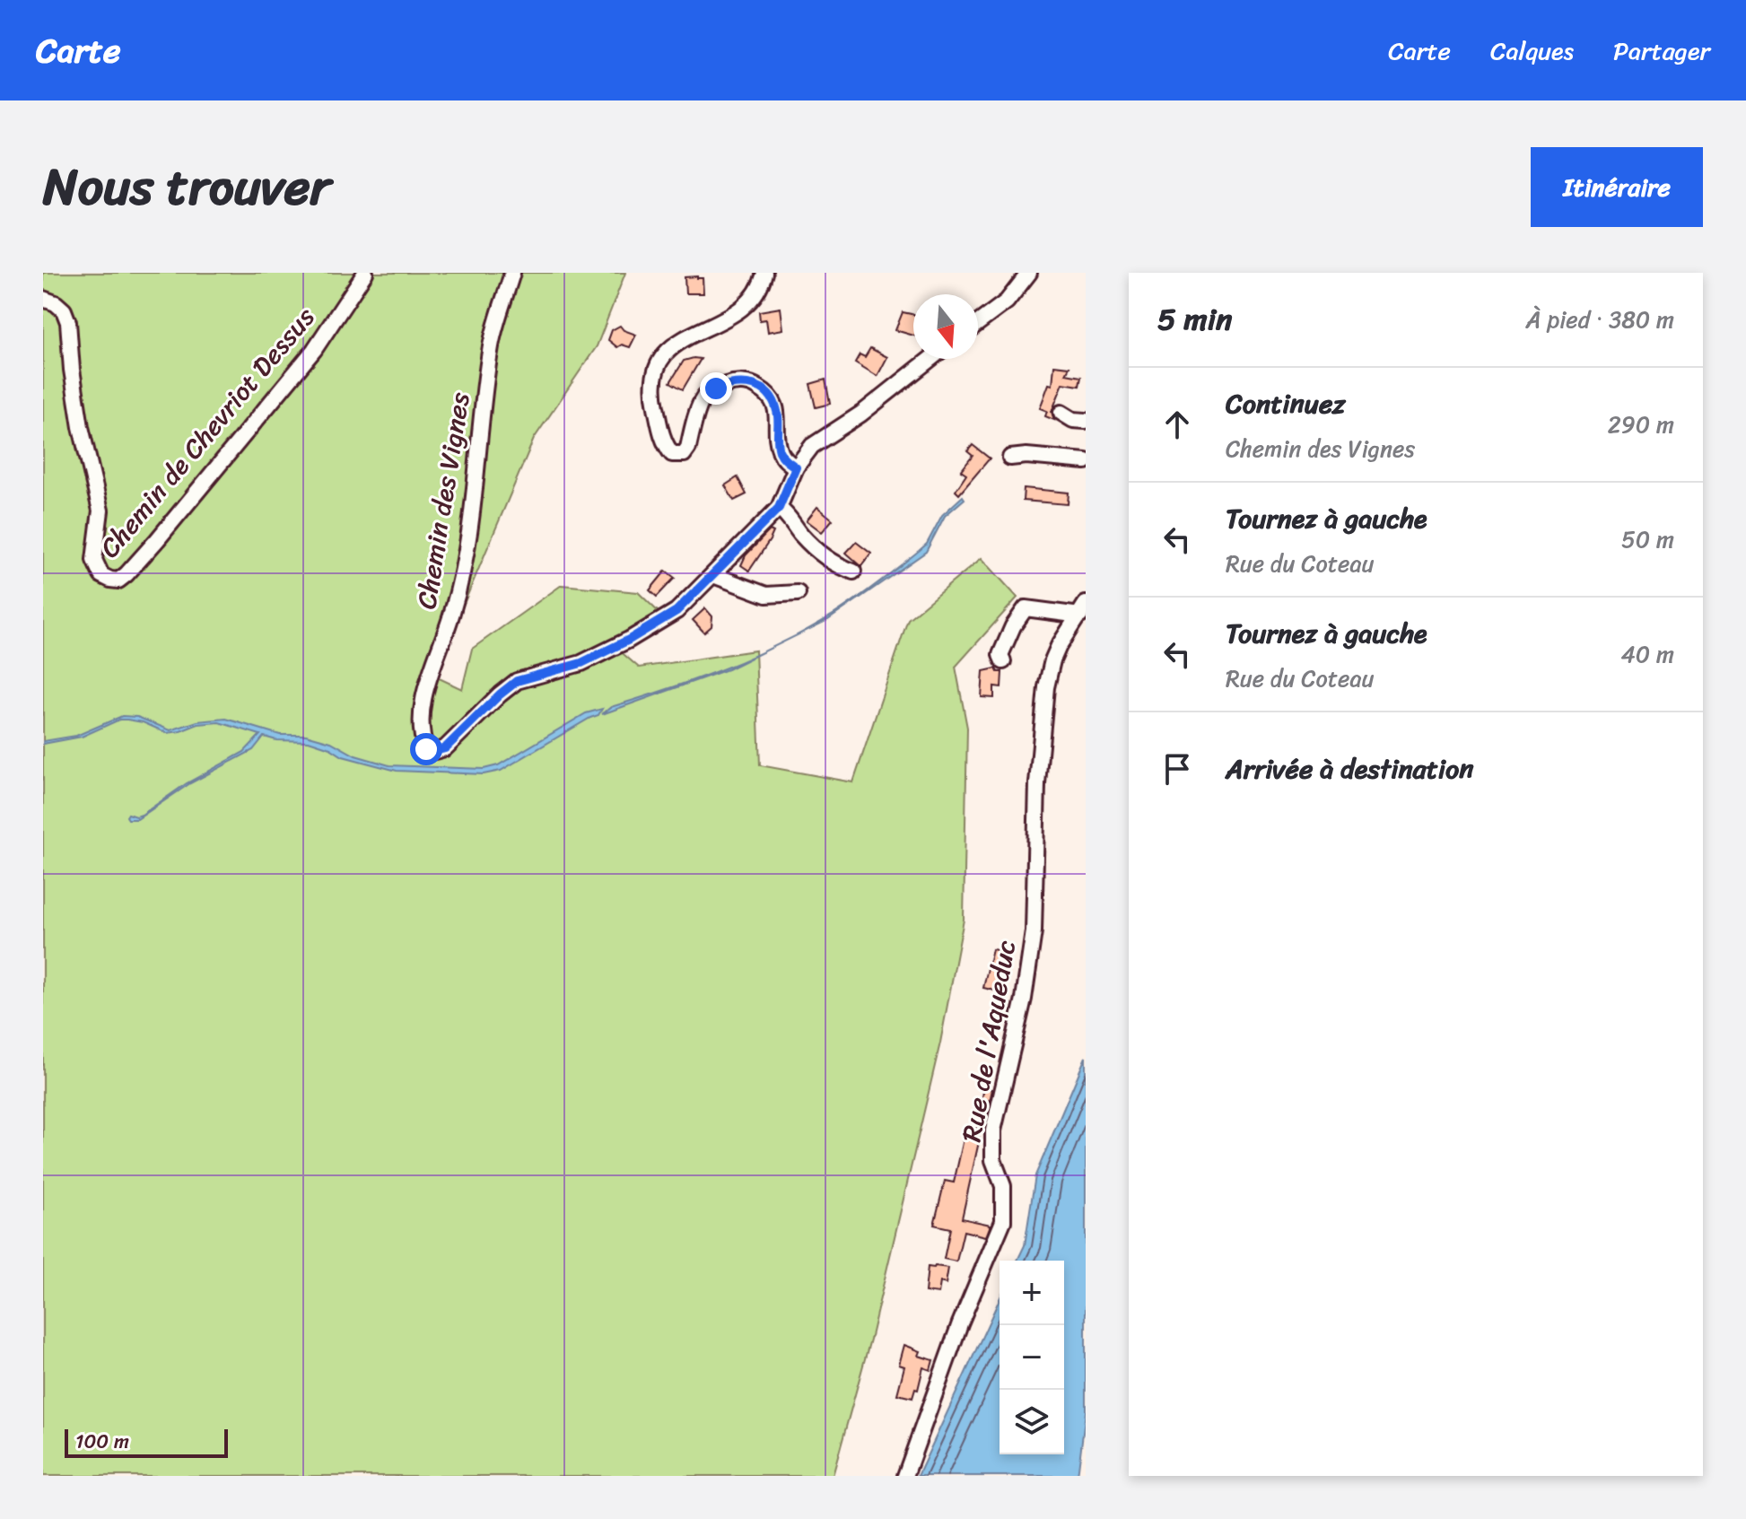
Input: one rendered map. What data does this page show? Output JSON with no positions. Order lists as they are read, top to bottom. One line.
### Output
{"streets":{"street":["Chemin de Chevriot Dessus","Chemin des Vignes","Rue de l'Aqueduc"]},"scale_bar":"100 m","north":"bottom","page":{"header":"Carte","nav":["Carte","Calques","Partager"],"title":"Nous trouver","buttons":"Itinéraire","heading":["5 min","À pied · 380 m"],"list":[["Continuez","Chemin des Vignes","290 m"],["Tournez à gauche","Rue du Coteau","50 m"],["Tournez à gauche","Rue du Coteau","40 m"],"Arrivée à destination"],"map_buttons":["+","−"],"scale":"100 m"}}
